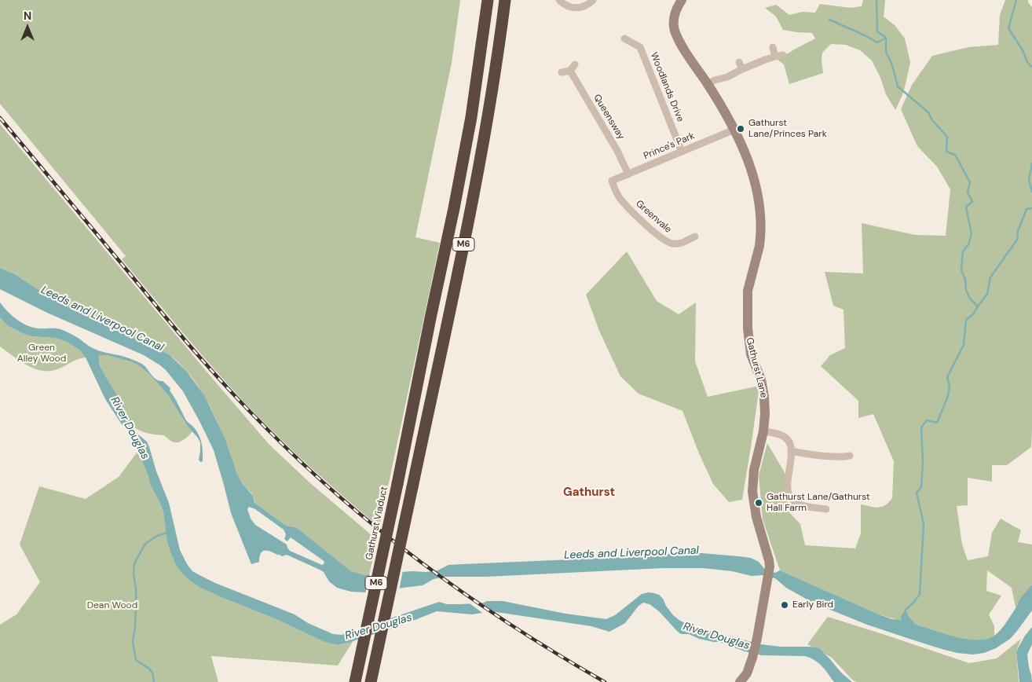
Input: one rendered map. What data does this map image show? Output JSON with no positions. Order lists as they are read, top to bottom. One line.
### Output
{"streets":{"highway":["M6","Gathurst Viaduct"],"main road":["Gathurst Lane"],"street":["Woodlands Drive","Queensway","Prince's Park","Greenvale"]},"crossings":[["Woodlands Drive","Prince's Park"],["Queensway","Prince's Park"],["Prince's Park","Greenvale"],["Prince's Park","Gathurst Lane"]],"districts":["Gathurst"],"water":["Leeds and Liverpool Canal","River Douglas"],"parks":["Green Alley Wood","Dean Wood"],"places":["Gathurst Lane/Princes Park","Gathurst Lane/Gathurst Hall Farm","Early Bird"],"north":"top"}
